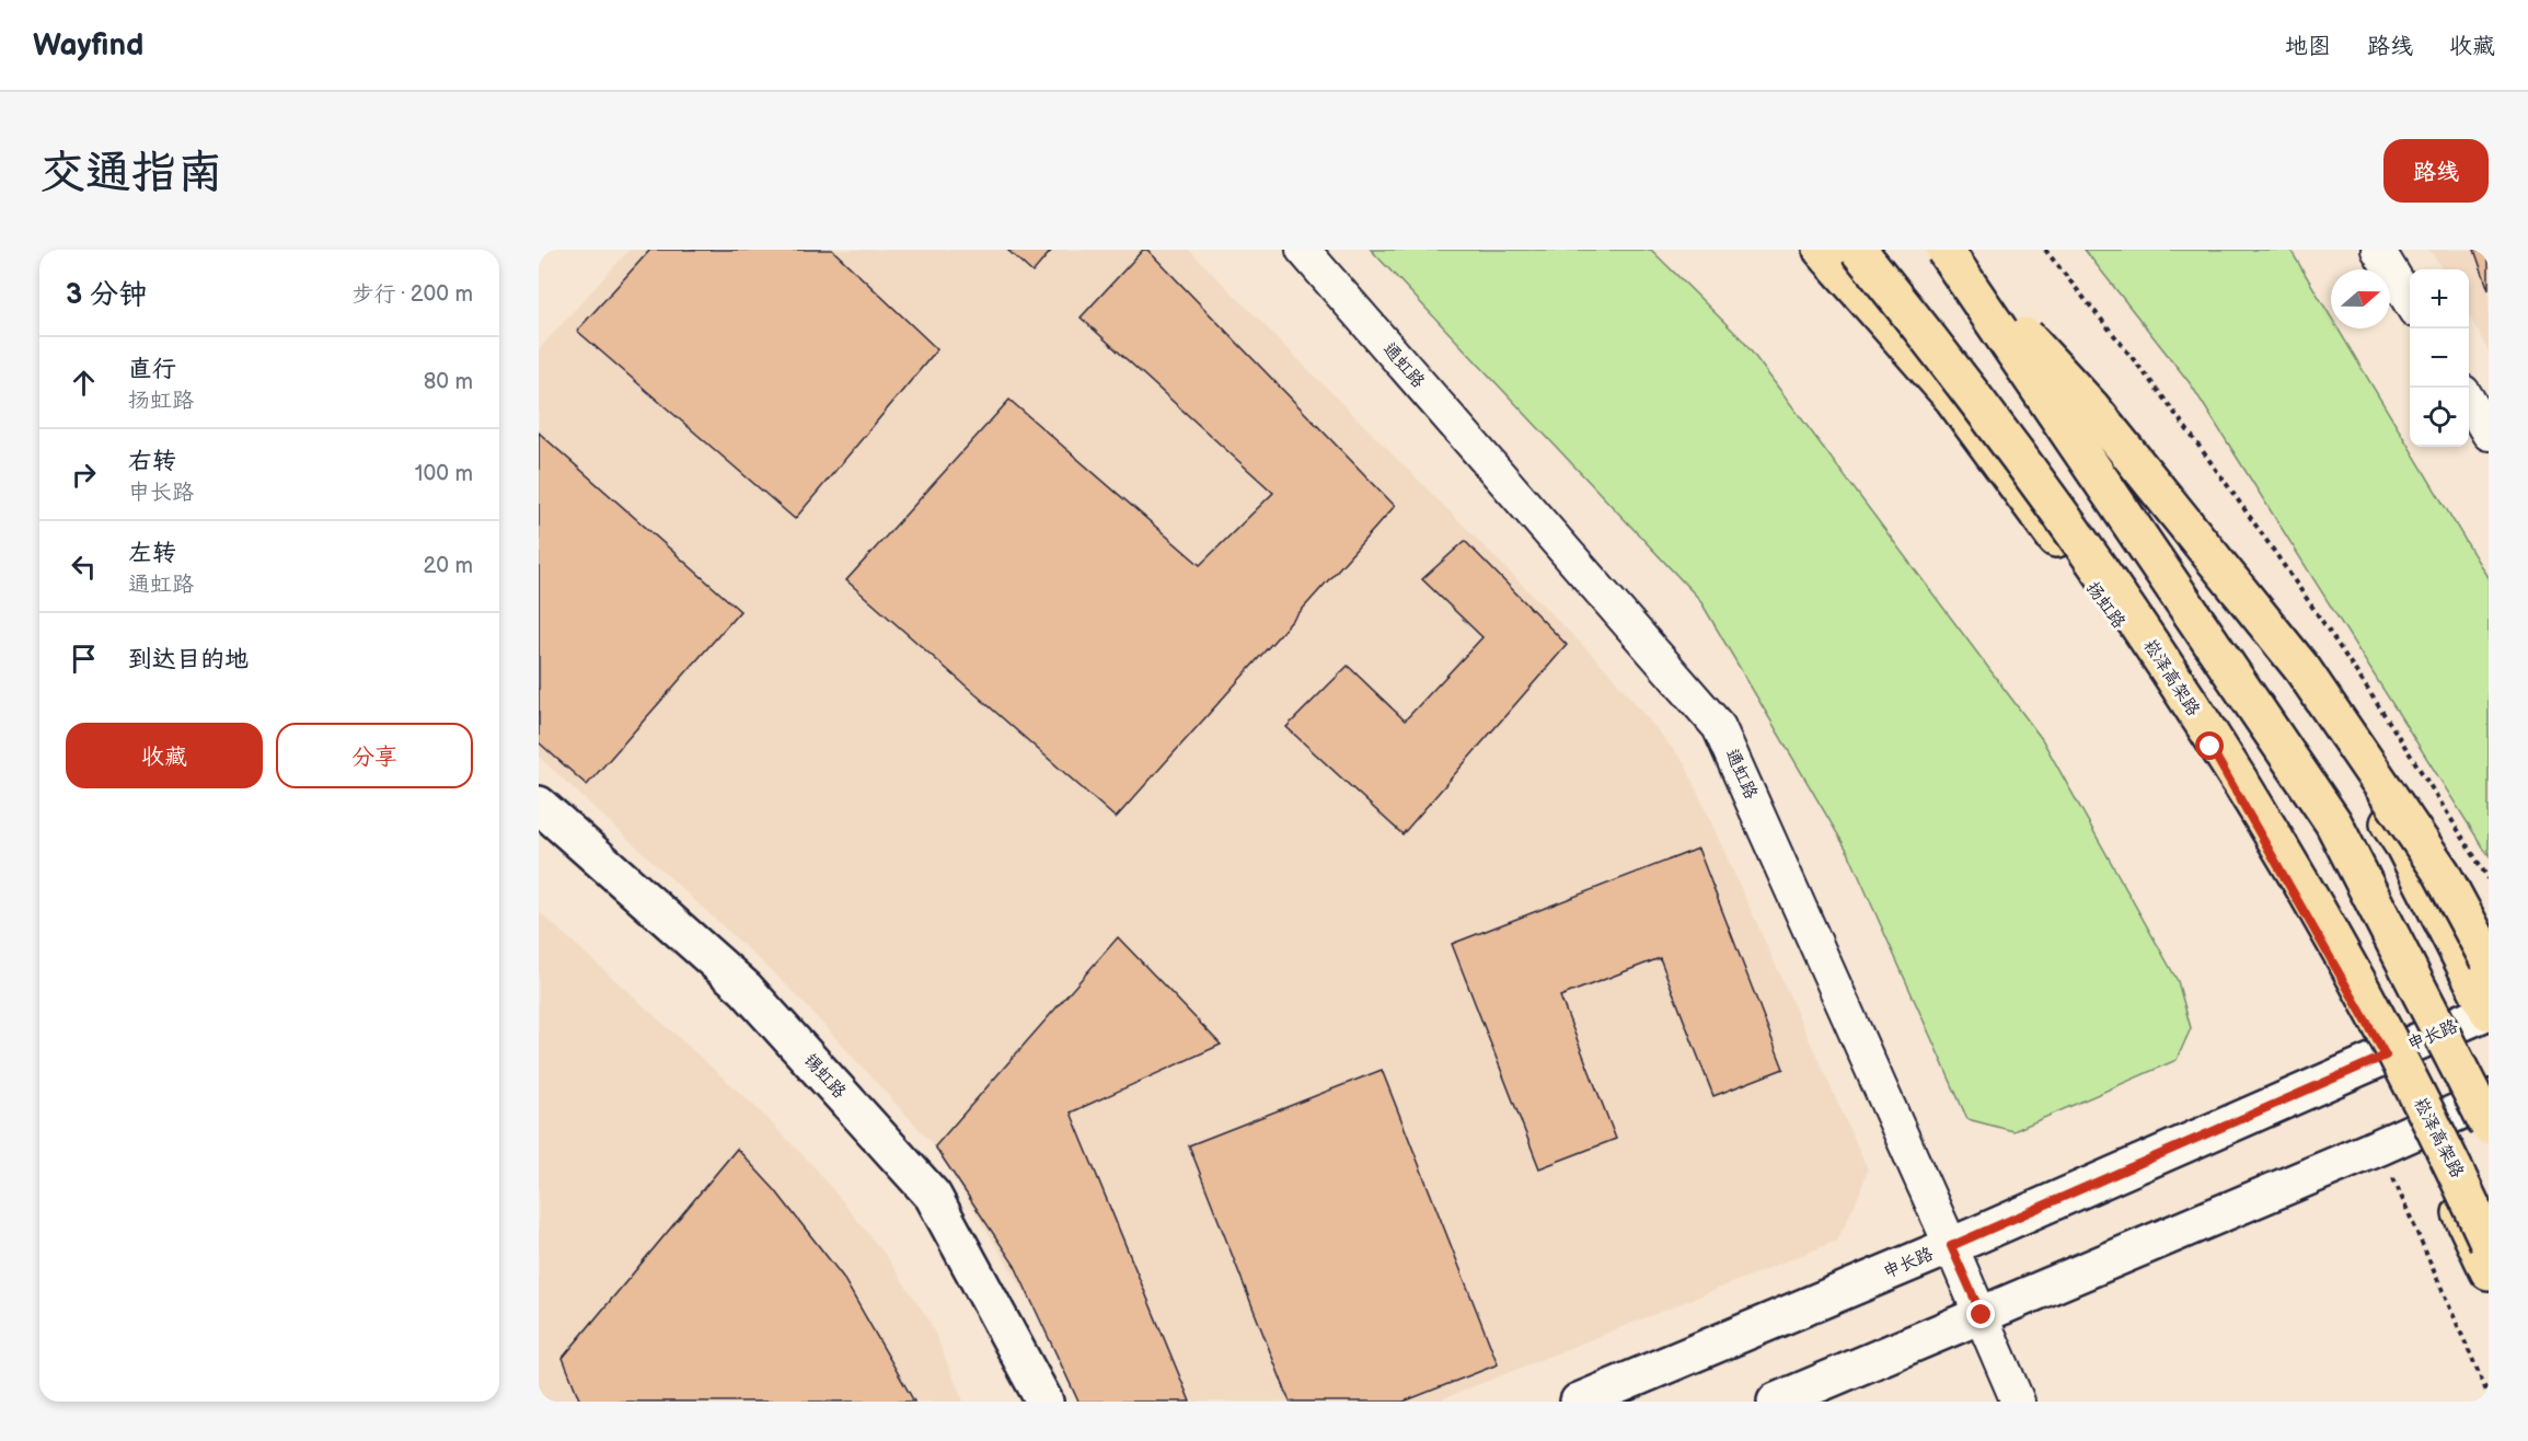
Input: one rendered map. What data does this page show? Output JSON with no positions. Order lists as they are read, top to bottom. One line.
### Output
{"streets":{"main road":["扬虹路","崧泽高架路","申长路","锡虹路"],"street":["通虹路"]},"crossings":[["通虹路","申长路"],["扬虹路","申长路"]],"north":"right","page":{"header":"Wayfind","nav":["地图","路线","收藏"],"buttons":["路线",["收藏","分享"]],"title":"交通指南","heading":["3 分钟","步行 · 200 m"],"map_buttons":["+","−"],"list":[["直行","扬虹路","80 m"],["右转","申长路","100 m"],["左转","通虹路","20 m"],"到达目的地"]}}
